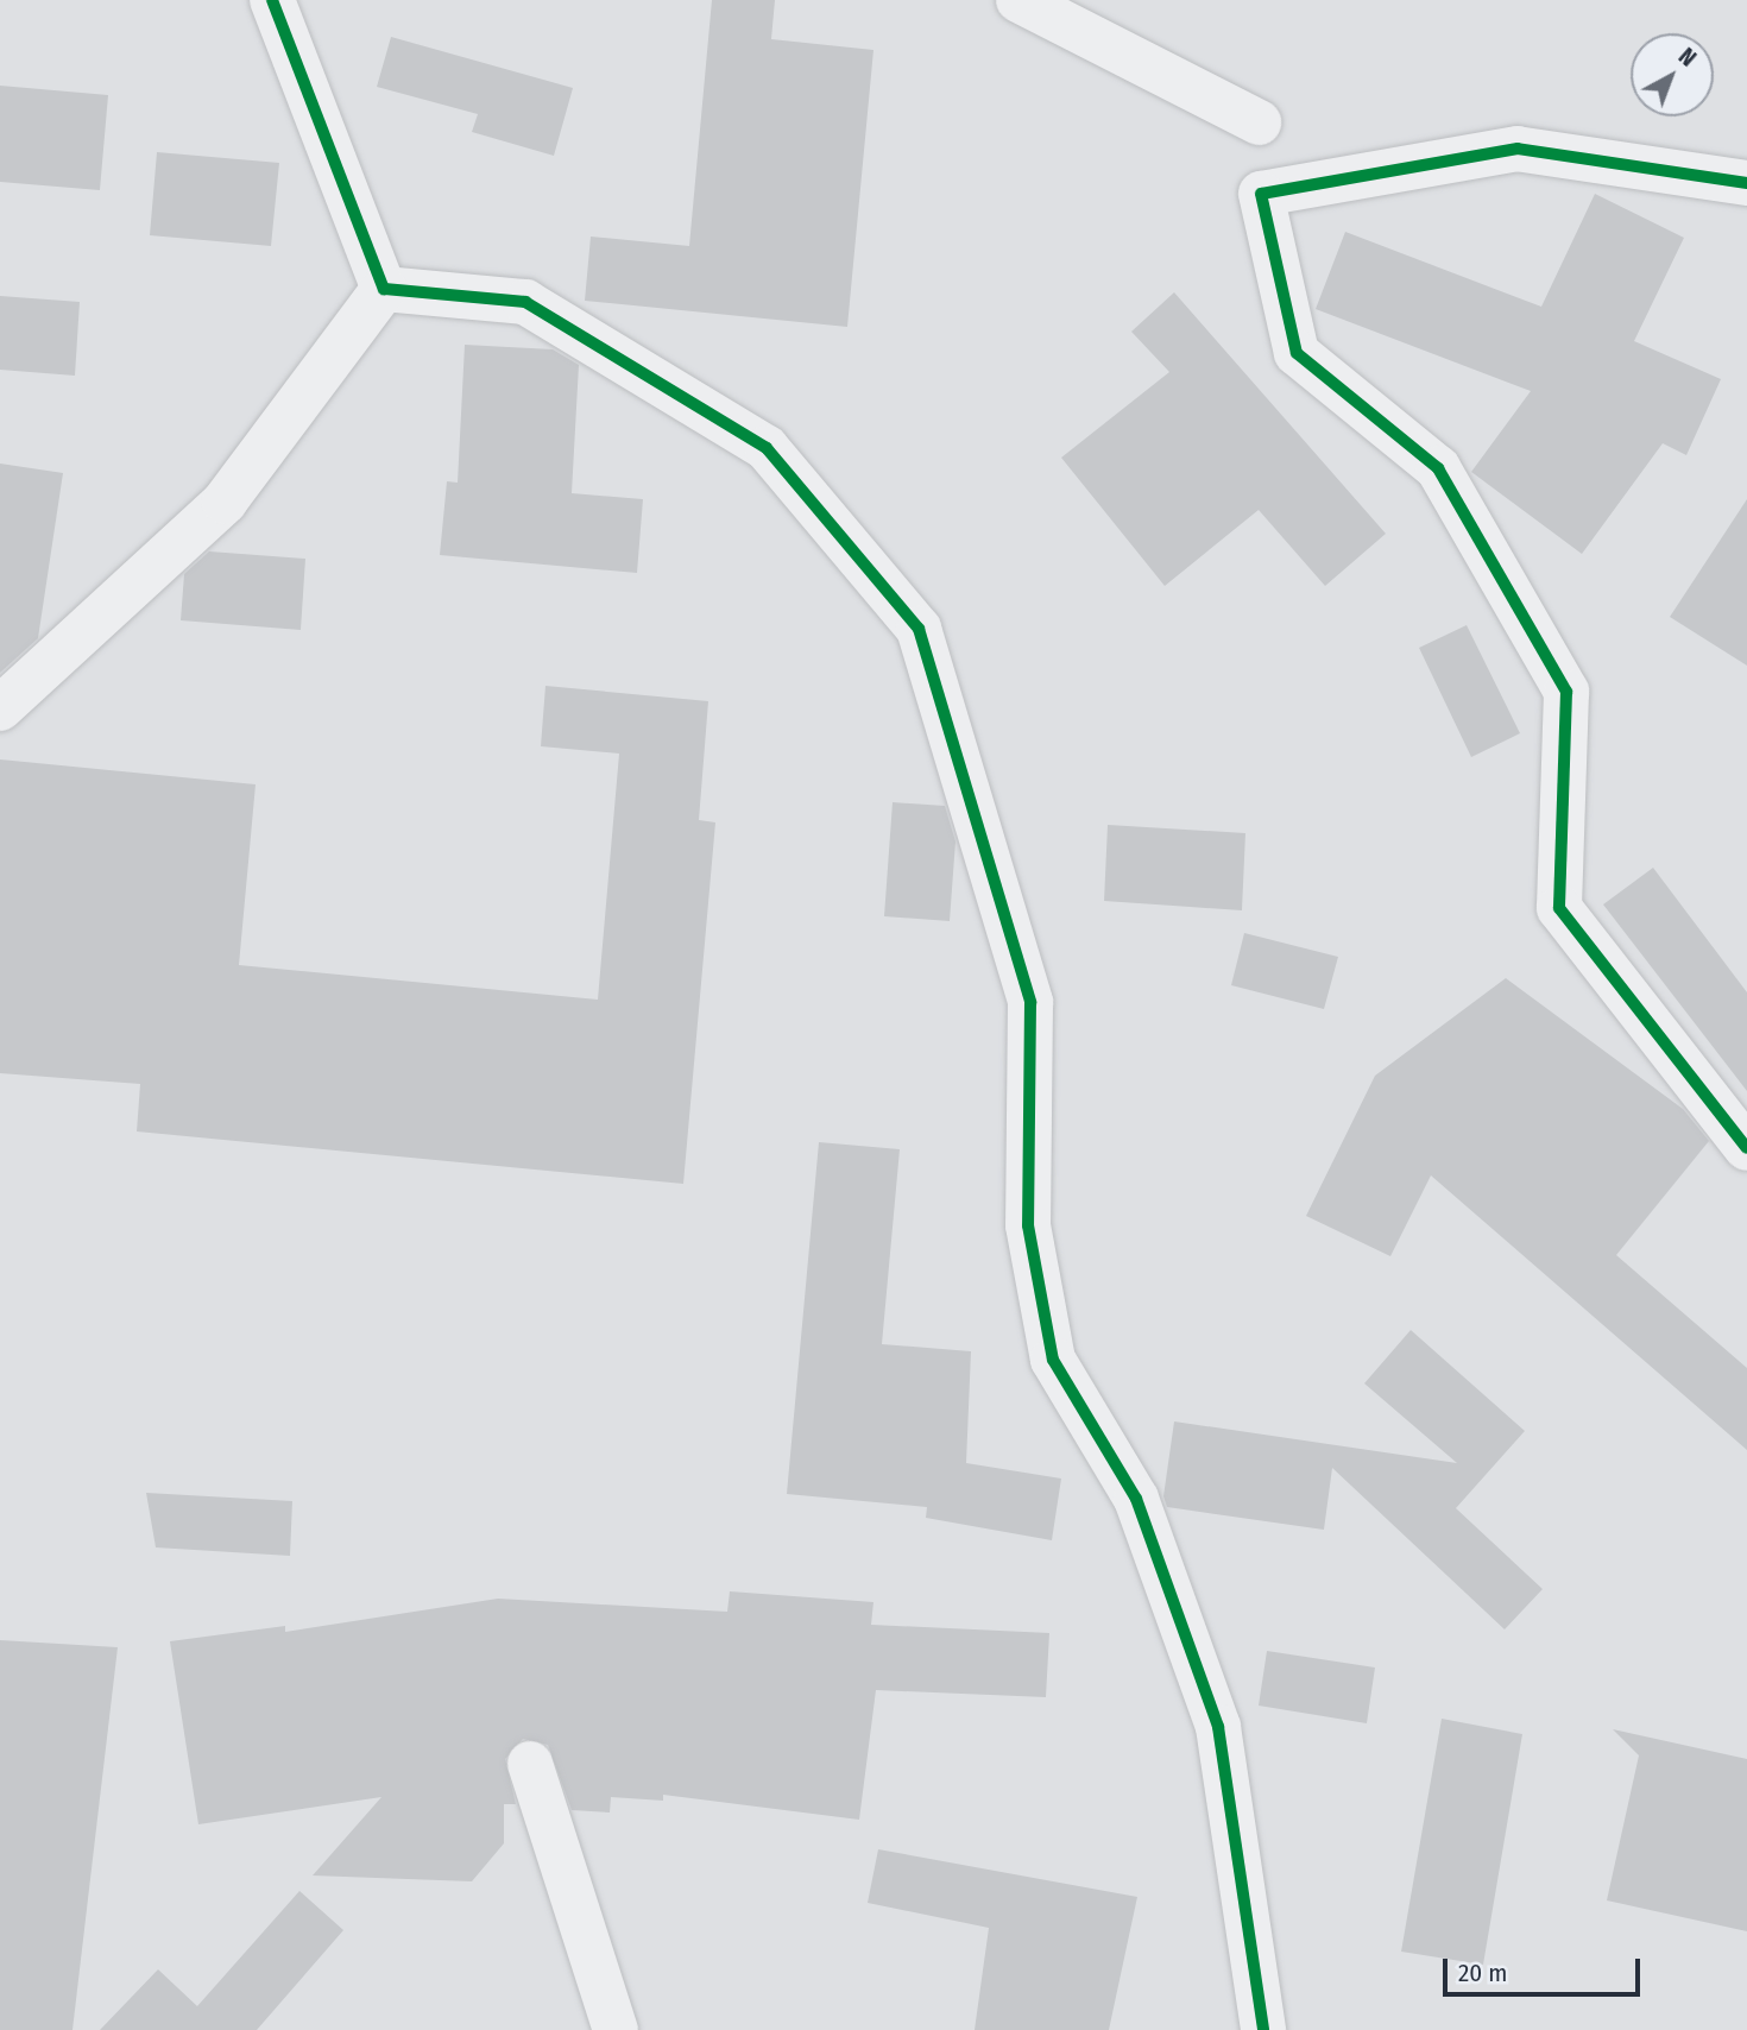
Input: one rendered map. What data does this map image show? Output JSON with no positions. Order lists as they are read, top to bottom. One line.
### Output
{"scale_bar":"20 m","north":"top right"}
